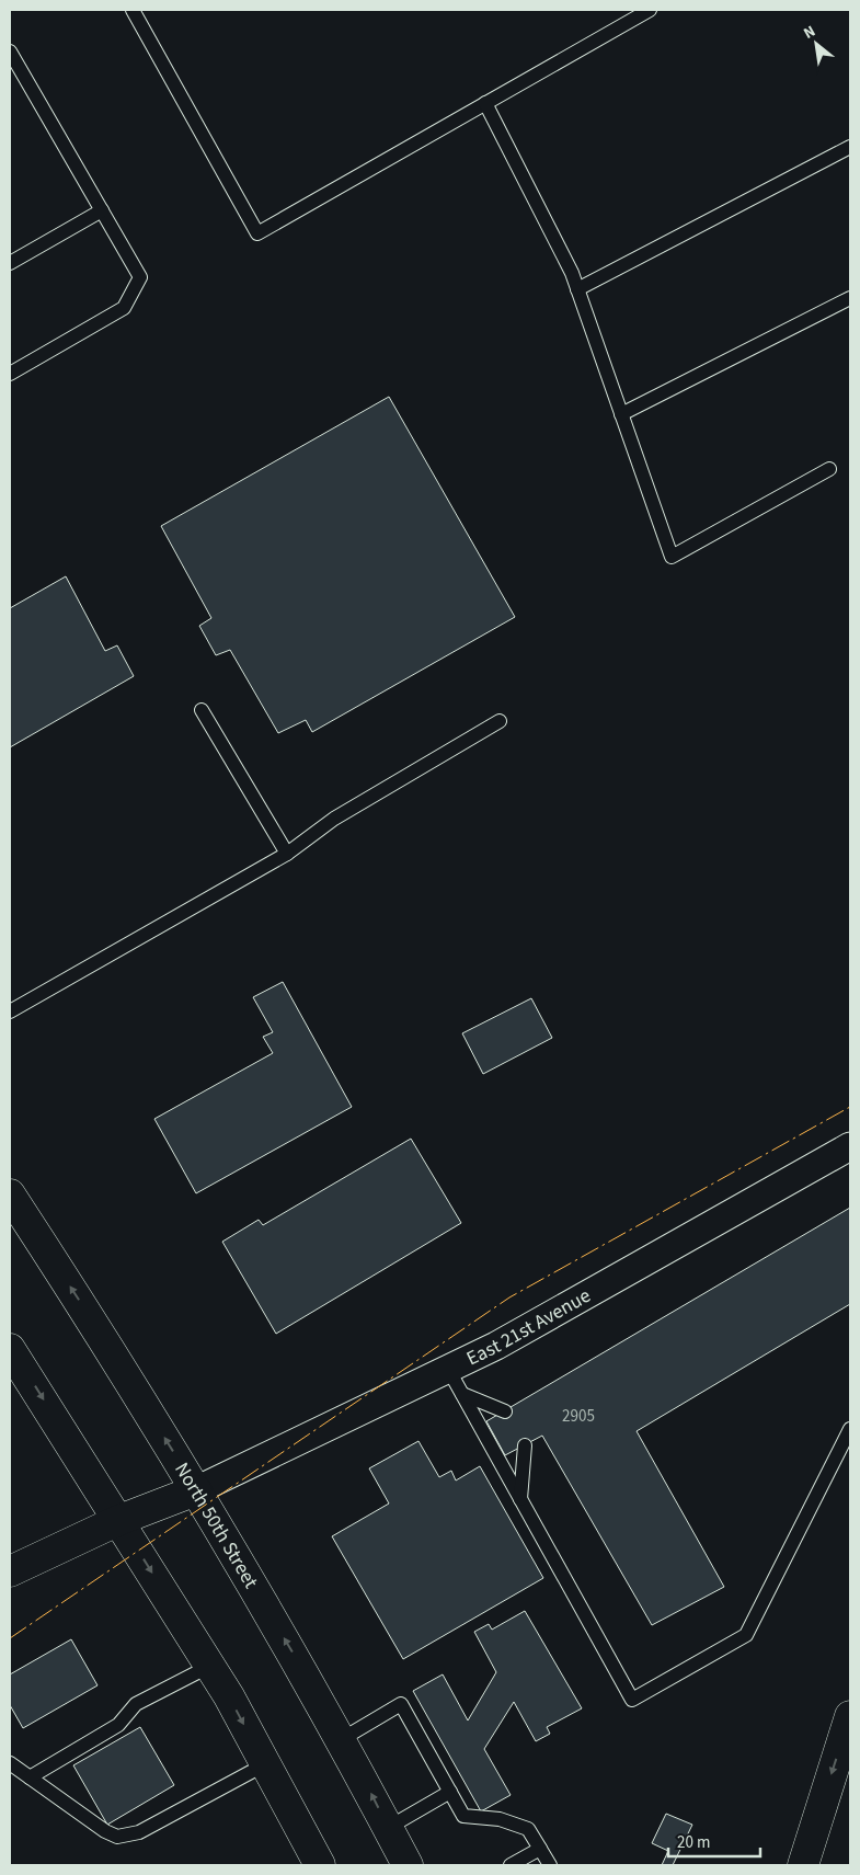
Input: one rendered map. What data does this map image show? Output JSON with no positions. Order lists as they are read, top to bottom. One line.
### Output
{"streets":{"main road":["North 50th Street"],"street":["East 21st Avenue"]},"crossings":[["East 21st Avenue","North 50th Street"]],"house_numbers":["2905"],"scale_bar":"20 m","north":"top left"}
